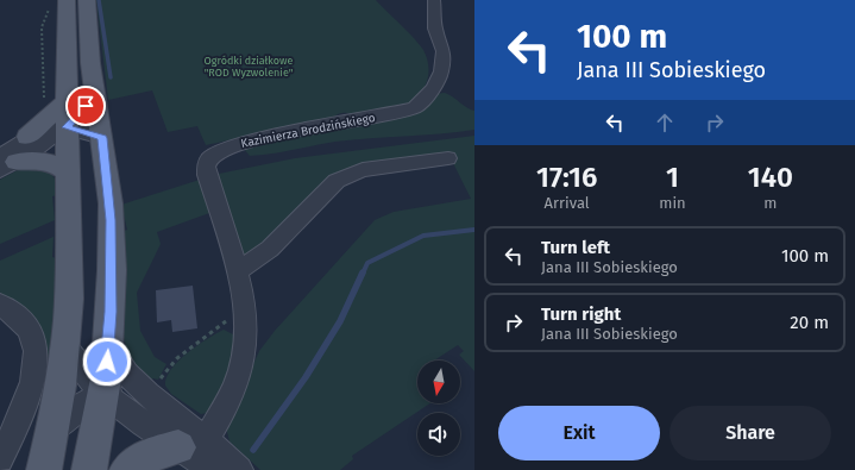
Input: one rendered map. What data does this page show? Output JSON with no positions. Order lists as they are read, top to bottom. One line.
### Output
{"streets":{"street":["Kazimierza Brodzińskiego"]},"parks":["Ogródki działkowe \"ROD Wyzwolenie\""],"north":"bottom","page":{"turn":["100 m","Jana III Sobieskiego"],"eta":["17:16","Arrival","1","min","140","m"],"list":[{"name":"Turn left","note":"Jana III Sobieskiego","value":"100 m"},{"name":"Turn right","note":"Jana III Sobieskiego","value":"20 m"}],"buttons":["Exit","Share"]}}
